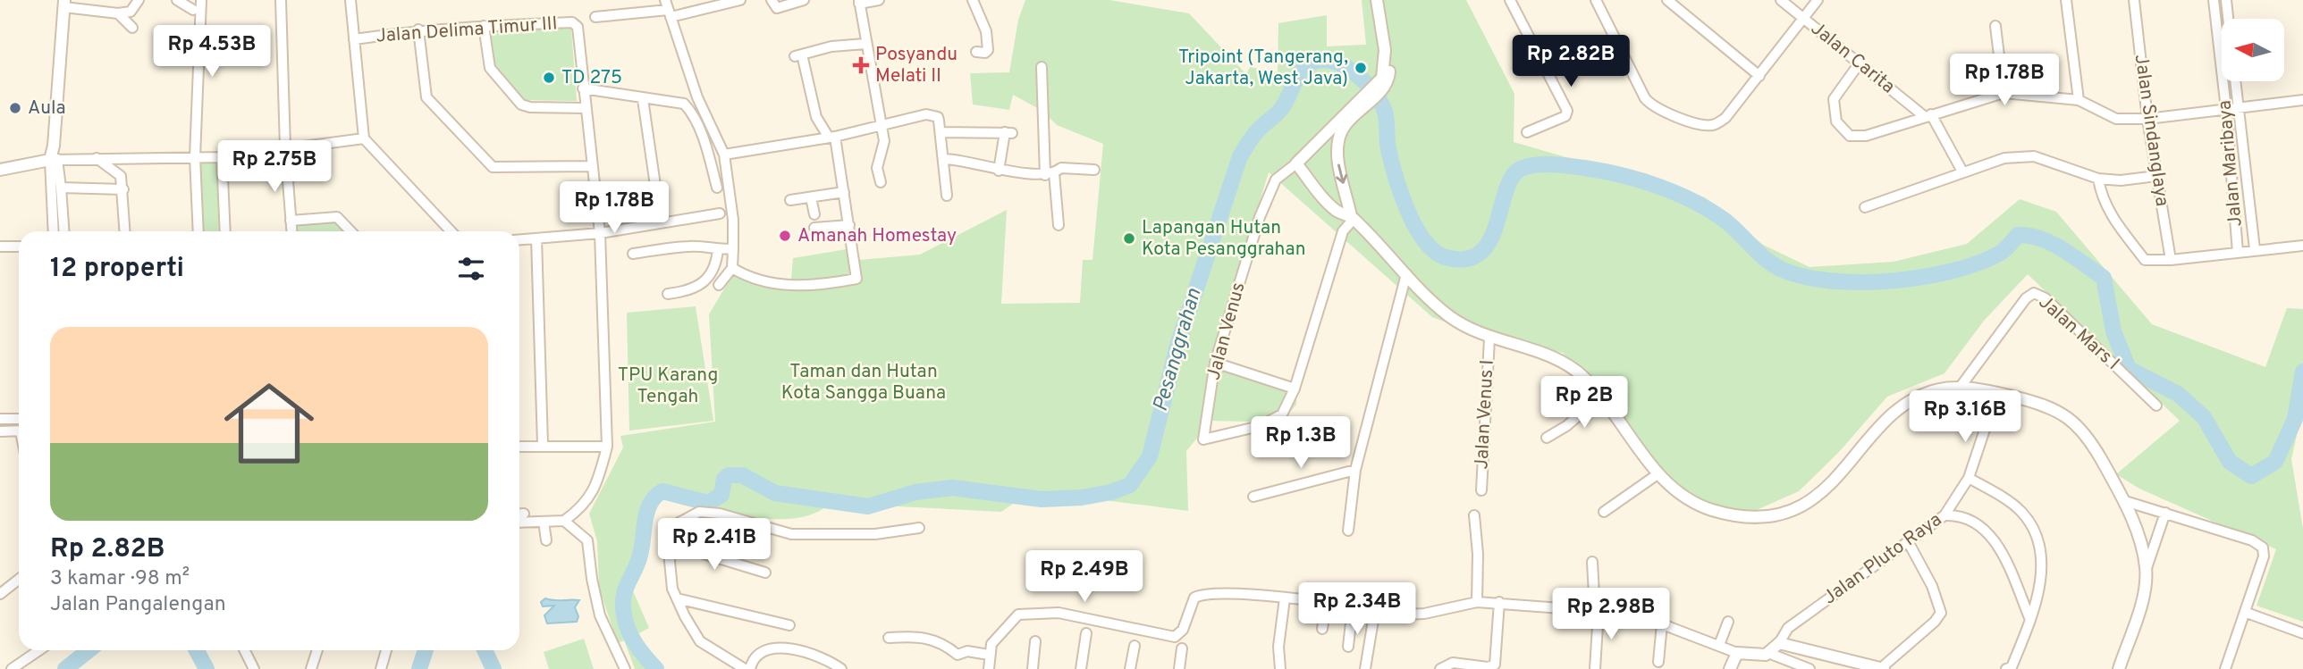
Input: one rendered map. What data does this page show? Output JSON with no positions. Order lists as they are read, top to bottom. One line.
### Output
{"streets":{"street":["Jalan Delima Timur III","Jalan Carita","Jalan Sindanglaya","Jalan Maribaya","Jalan Venus","Jalan Mars I","Jalan Venus I","Jalan Pluto Raya"]},"water":["Pesanggrahan"],"parks":["Taman dan Hutan Kota Sangga Buana","TPU Karang Tengah"],"places":{"health":["Posyandu Melati II"],"other":["Tripoint (Tangerang, Jakarta, West Java)","TD 275","Aula","Amanah Homestay","Lapangan Hutan Kota Pesanggrahan"]},"north":"left","page":{"price":["Rp 4.53B","Rp 2.82B","Rp 1.78B","Rp 2.75B","Rp 1.78B","Rp 2B","Rp 3.16B","Rp 1.3B","Rp 2.41B","Rp 2.49B","Rp 2.34B","Rp 2.98B"],"heading":"12 properti","list":[{"name":"Rp 2.82B","note":"3 kamar · 98 m² · Jalan Pangalengan"}]}}
